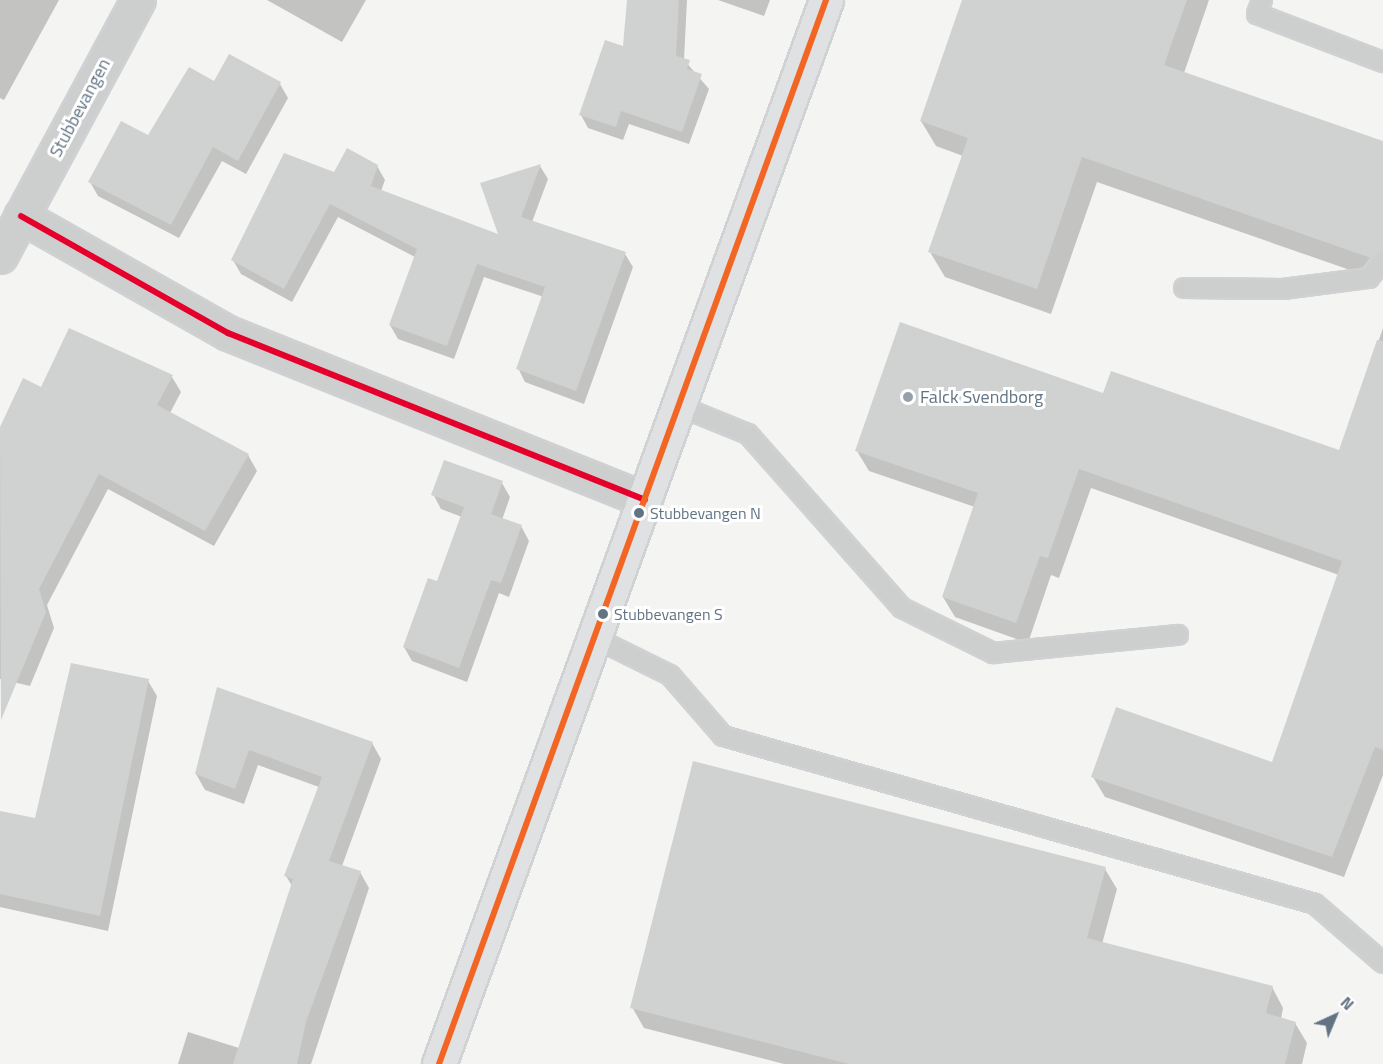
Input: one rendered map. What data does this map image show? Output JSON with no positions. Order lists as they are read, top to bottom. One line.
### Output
{"streets":{"street":["Stubbevangen"]},"places":["Falck Svendborg","Stubbevangen N","Stubbevangen S"],"north":"top right"}
